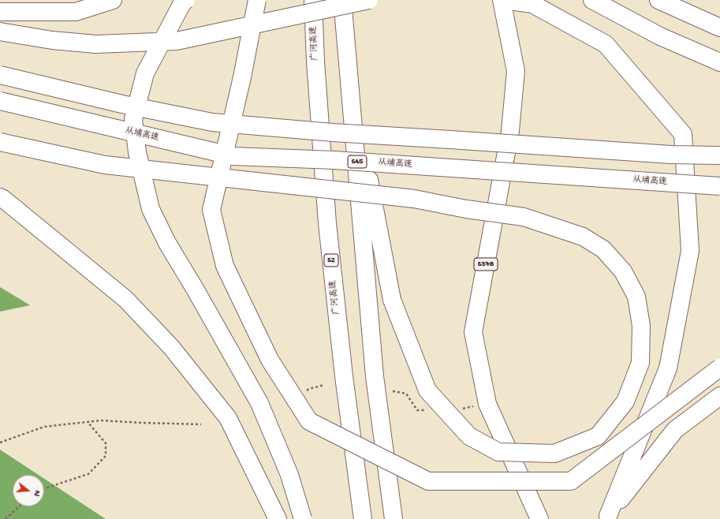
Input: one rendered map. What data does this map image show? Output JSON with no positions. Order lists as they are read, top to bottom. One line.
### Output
{"streets":{"main road":["广河高速","从埔高速","S45","S2","S378"]},"north":"right"}
